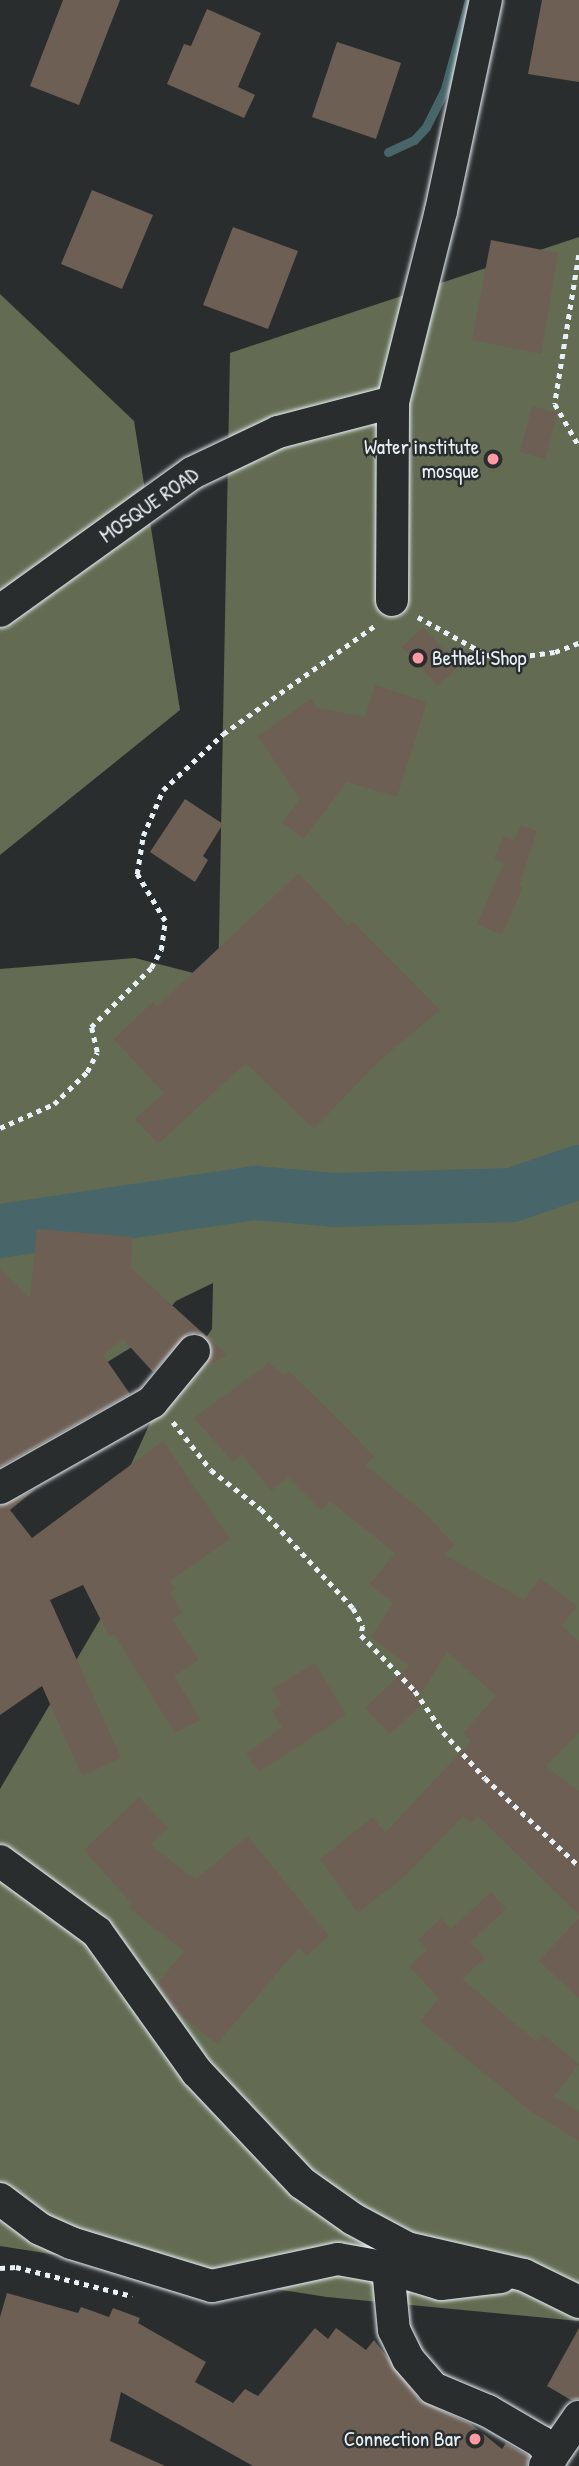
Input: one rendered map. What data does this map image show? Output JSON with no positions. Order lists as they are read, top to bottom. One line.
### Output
{"streets":{"street":["MOSQUE ROAD"]},"places":["Water institute mosque","Betheli Shop","Connection Bar"]}
